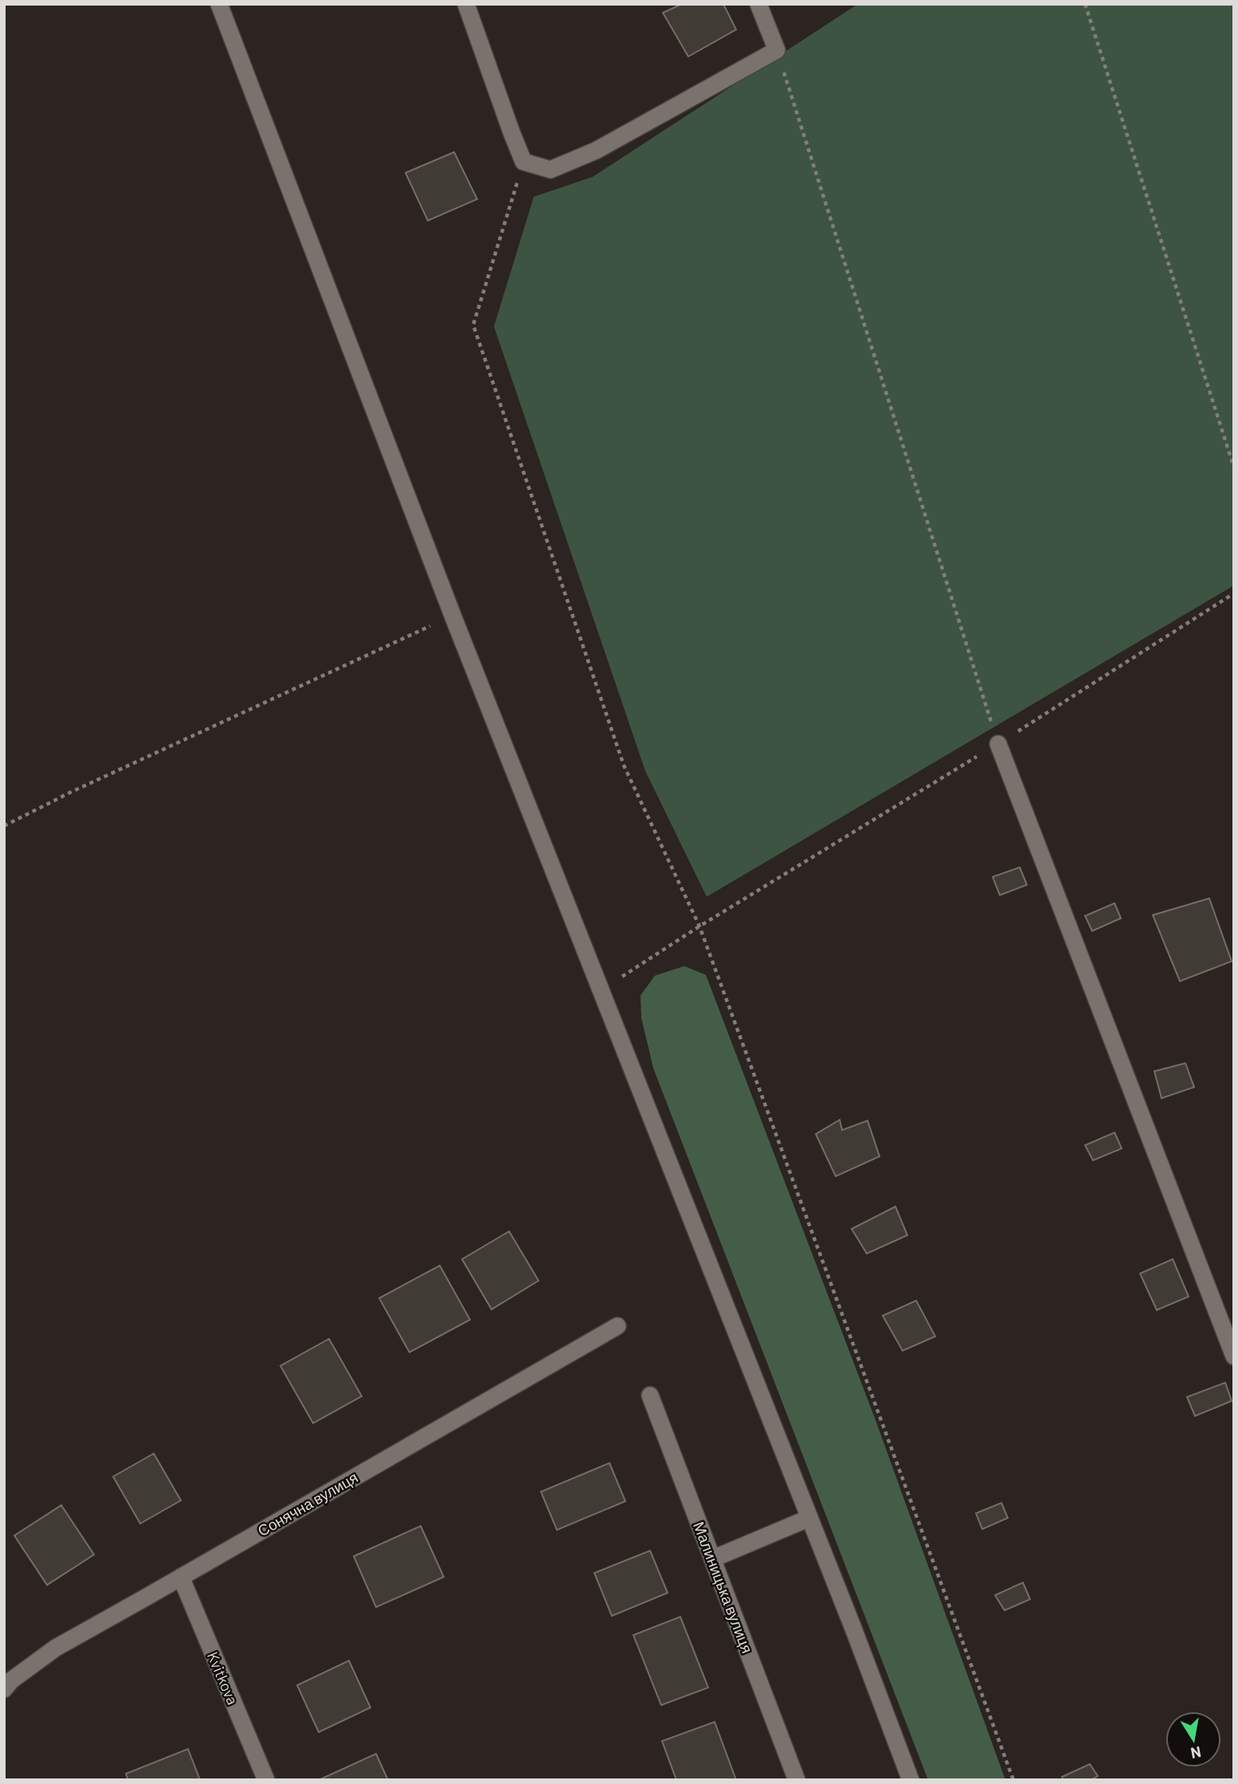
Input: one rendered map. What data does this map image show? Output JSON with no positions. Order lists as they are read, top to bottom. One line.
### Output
{"streets":{"street":["Сонячна вулиця","Малиницька вулиця","Kvitkova"]},"crossings":[["Сонячна вулиця","Kvitkova"]],"north":"bottom"}
